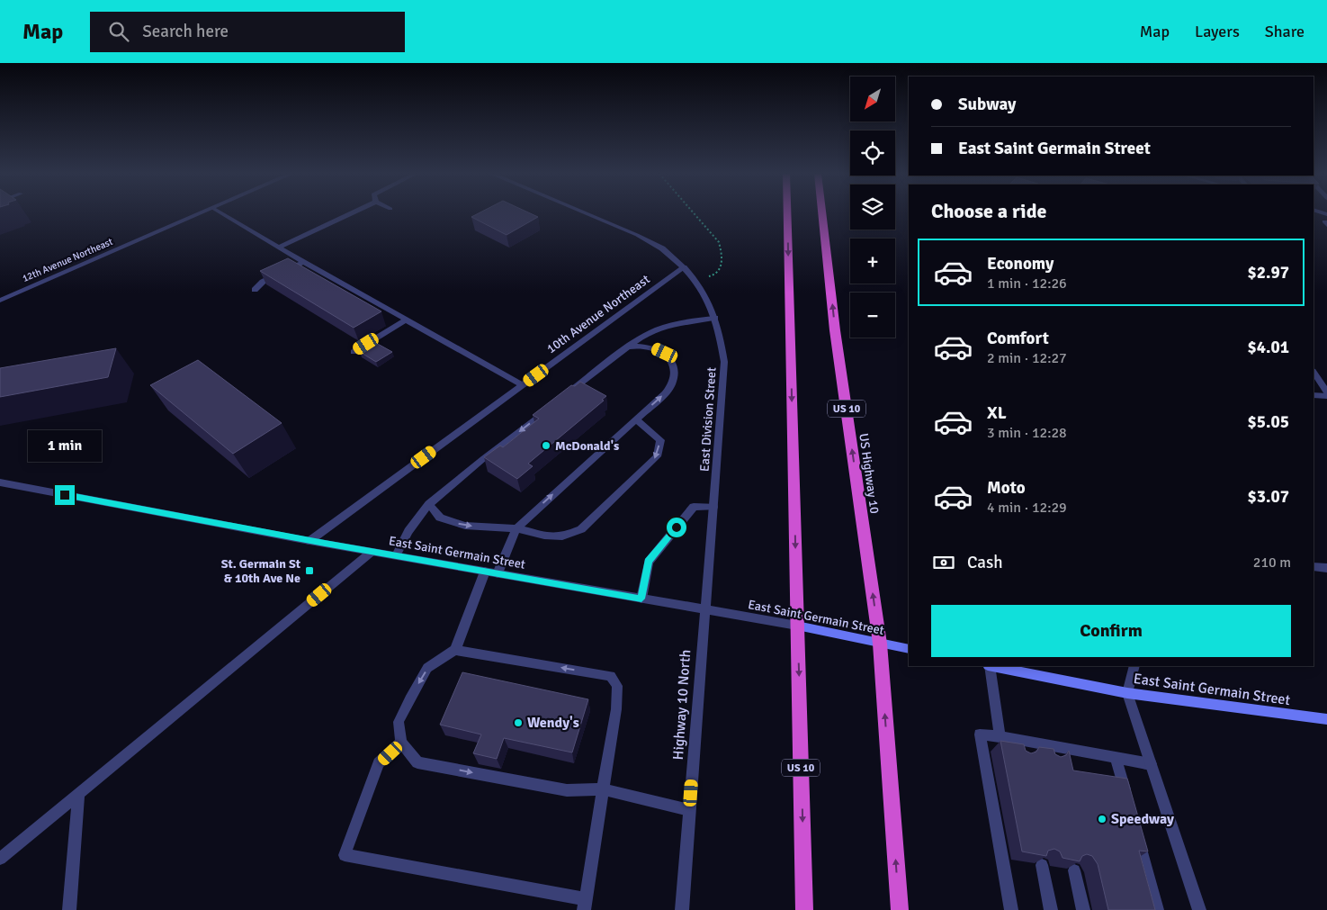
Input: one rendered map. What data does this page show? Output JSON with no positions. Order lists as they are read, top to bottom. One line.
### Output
{"streets":{"highway":["US 10","US Highway 10"],"main road":["East Saint Germain Street"],"street":["12th Avenue Northeast","10th Avenue Northeast","East Division Street","Highway 10 North"]},"crossings":[["10th Avenue Northeast","East Division Street"],["10th Avenue Northeast","East Saint Germain Street"],["US 10","US Highway 10"],["US 10","East Saint Germain Street"],["East Division Street","East Saint Germain Street"],["East Division Street","Highway 10 North"],["US Highway 10","East Saint Germain Street"],["East Saint Germain Street","Highway 10 North"]],"places":{"other":["McDonald's","Wendy's","Speedway"],"transit":["St. Germain St & 10th Ave Ne"]},"north":"bottom left","page":{"header":"Map","search":"Search here","nav":["Map","Layers","Share"],"map_buttons":["+","−"],"banner":["Subway","East Saint Germain Street"],"heading":"Choose a ride","list":[{"name":"Economy","note":"1 min · 12:26","value":"$2.97"},{"name":"Comfort","note":"2 min · 12:27","value":"$4.01"},{"name":"XL","note":"3 min · 12:28","value":"$5.05"},{"name":"Moto","note":"4 min · 12:29","value":"$3.07"}],"bubble":"1 min","pay":["Cash","210 m"],"buttons":"Confirm"}}
